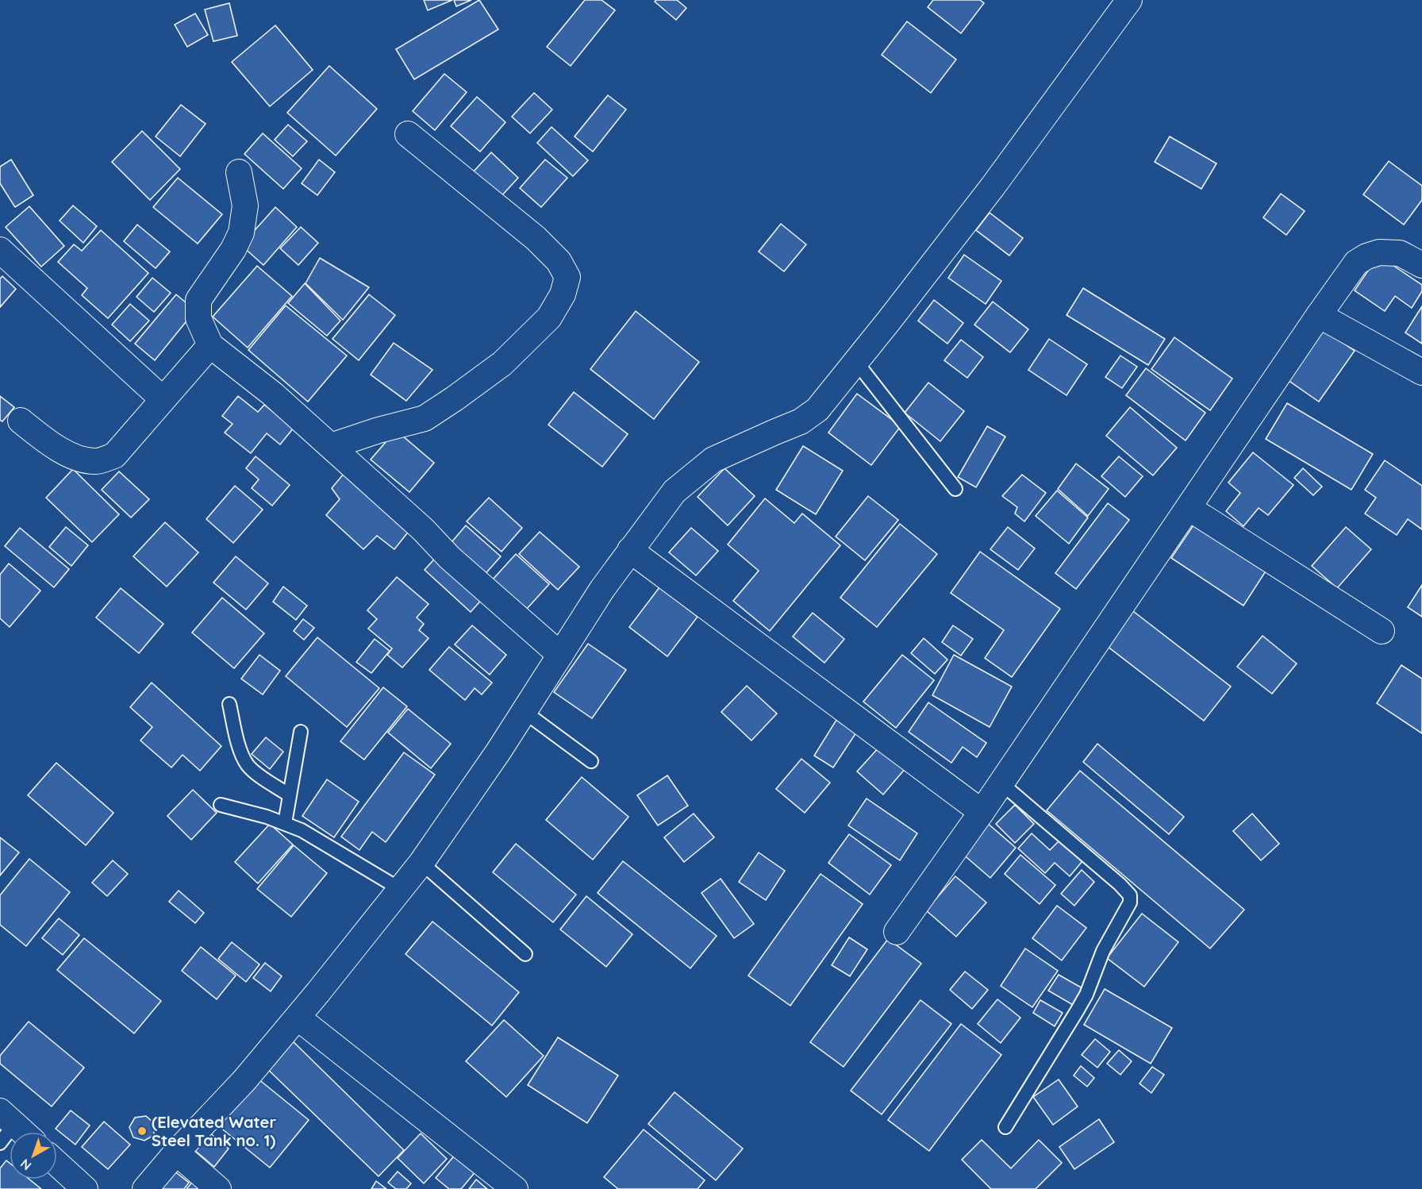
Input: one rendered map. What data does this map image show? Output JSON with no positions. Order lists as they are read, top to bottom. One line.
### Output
{"places":["(Elevated Water Steel Tank no. 1)"],"north":"bottom left"}
